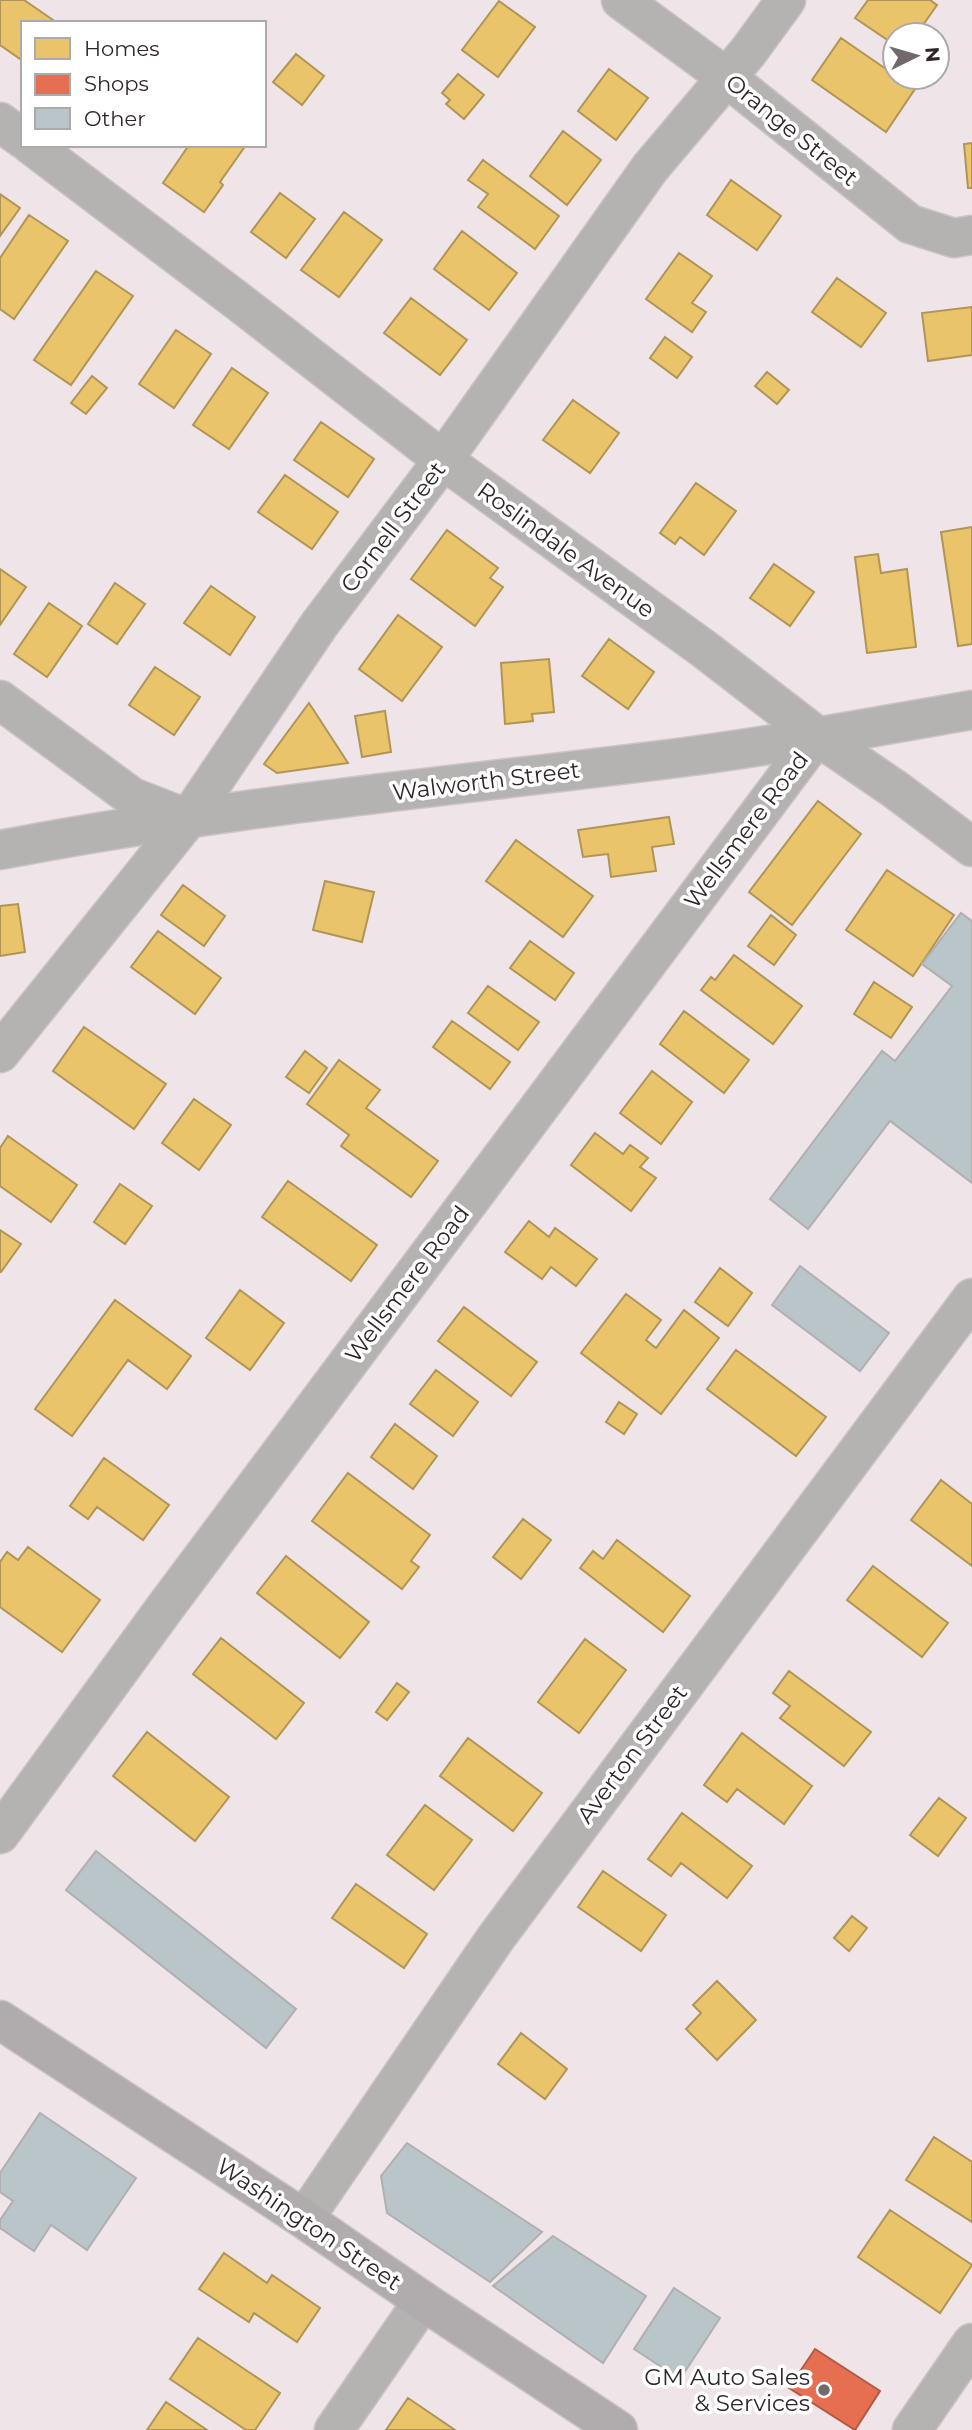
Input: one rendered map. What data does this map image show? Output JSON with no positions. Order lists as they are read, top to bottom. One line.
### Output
{"streets":{"main road":["Washington Street"],"street":["Orange Street","Cornell Street","Roslindale Avenue","Walworth Street","Wellsmere Road","Averton Street"]},"crossings":[["Orange Street","Cornell Street"],["Cornell Street","Roslindale Avenue"],["Cornell Street","Walworth Street"],["Roslindale Avenue","Walworth Street"],["Roslindale Avenue","Wellsmere Road"],["Walworth Street","Wellsmere Road"],["Averton Street","Washington Street"]],"places":["GM Auto Sales & Services"],"legend":["Homes","Shops","Other"],"north":"right"}
